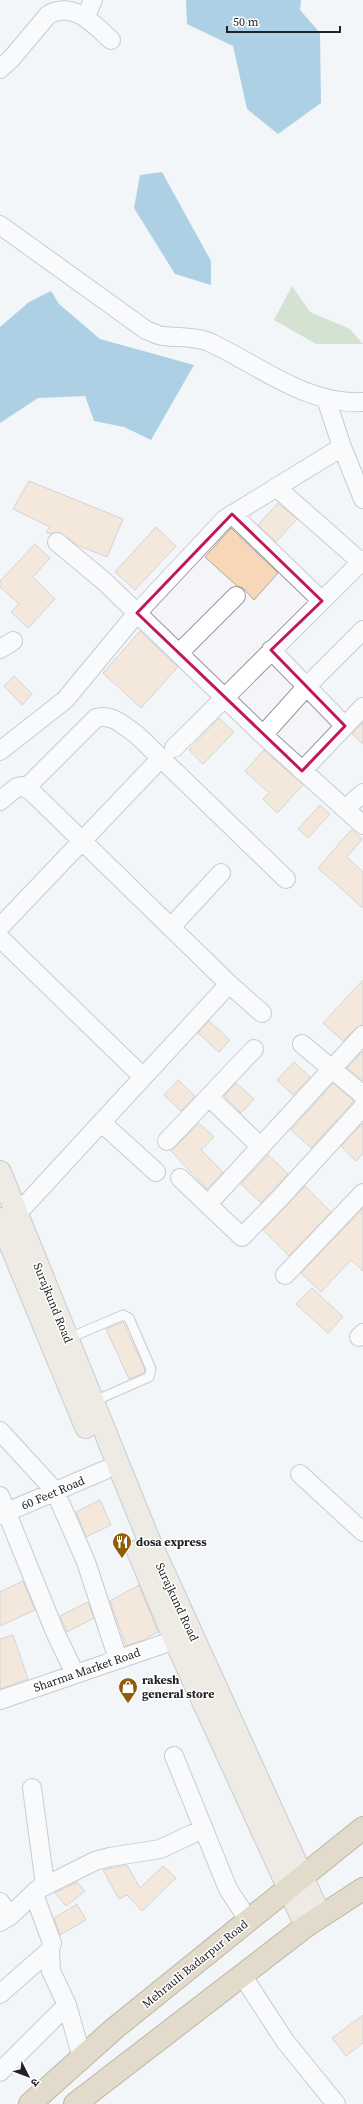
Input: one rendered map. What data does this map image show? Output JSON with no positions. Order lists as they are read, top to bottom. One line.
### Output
{"streets":{"main road":["Surajkund Road","Mehrauli Badarpur Road"],"street":["60 Feet Road","Sharma Market Road"]},"crossings":[["Surajkund Road","60 Feet Road"],["Surajkund Road","Sharma Market Road"],["Surajkund Road","Mehrauli Badarpur Road"]],"places":{"restaurant":["dosa express"],"shop":["rakesh general store"]},"scale_bar":"50 m","north":"bottom right"}
